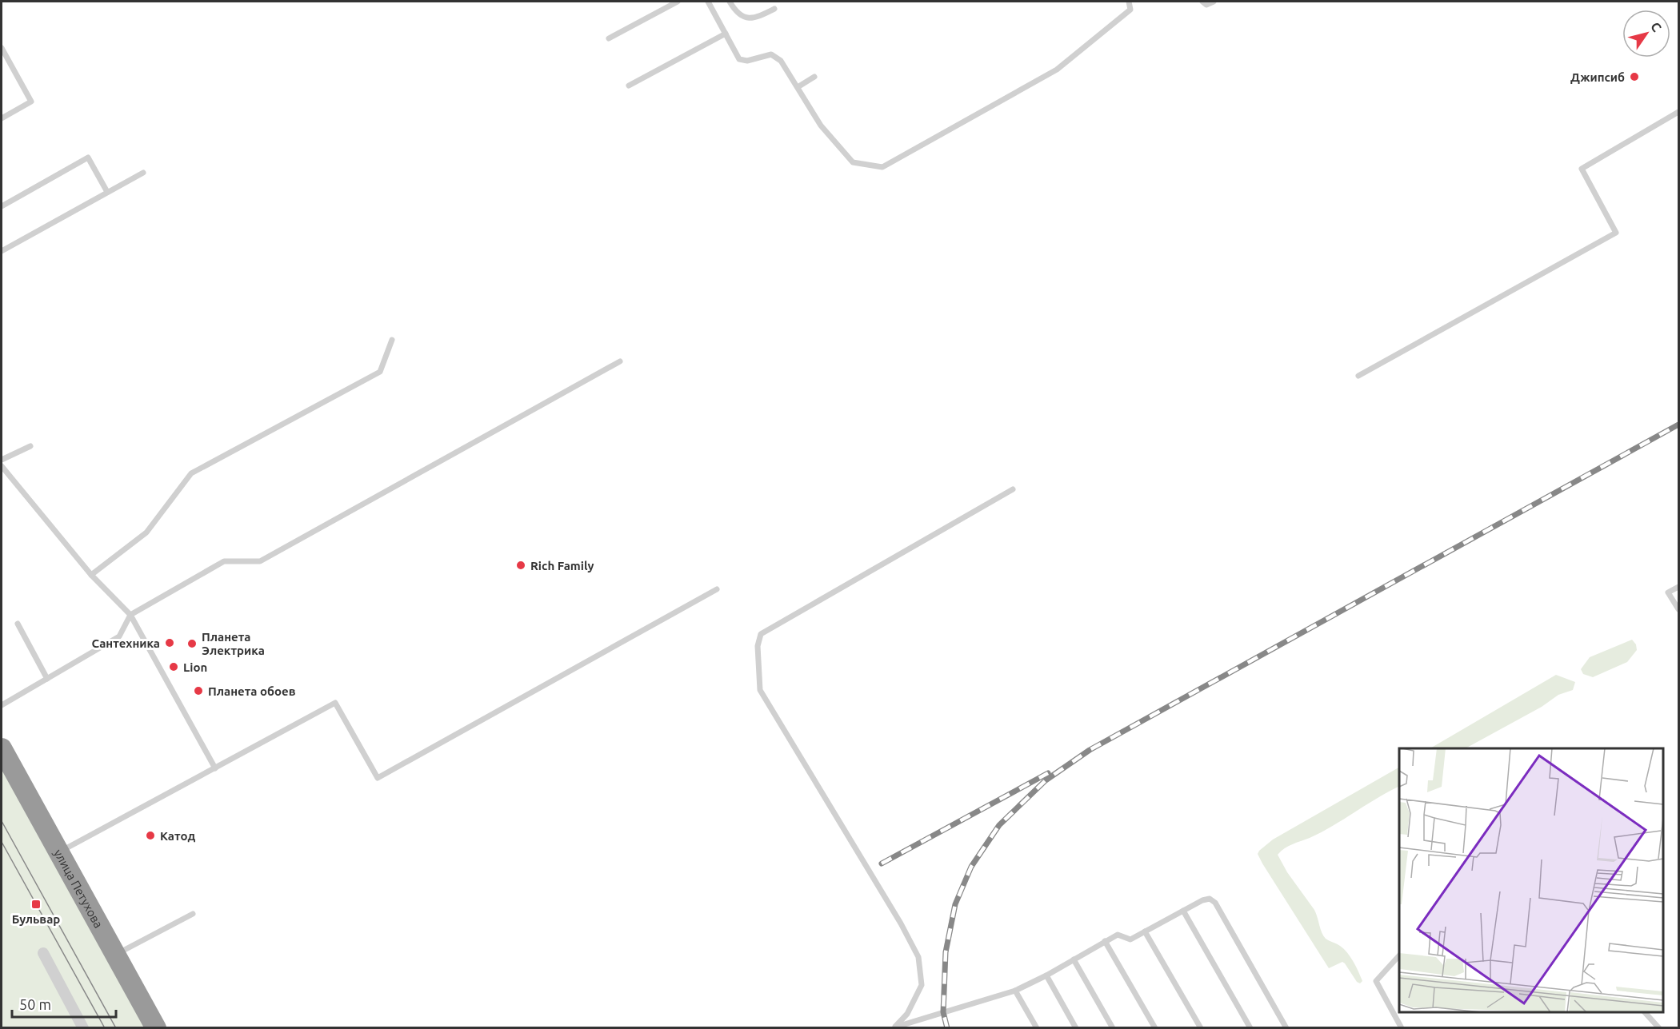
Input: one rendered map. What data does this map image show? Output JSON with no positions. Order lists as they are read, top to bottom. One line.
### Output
{"streets":{"highway":["улица Петухова"]},"places":{"other":["Джипсиб","Rich Family","Сантехника","Планета Электрика","Lion","Планета обоев","Катод"],"transit":["Бульвар"]},"scale_bar":"50 m","north":"top right"}
